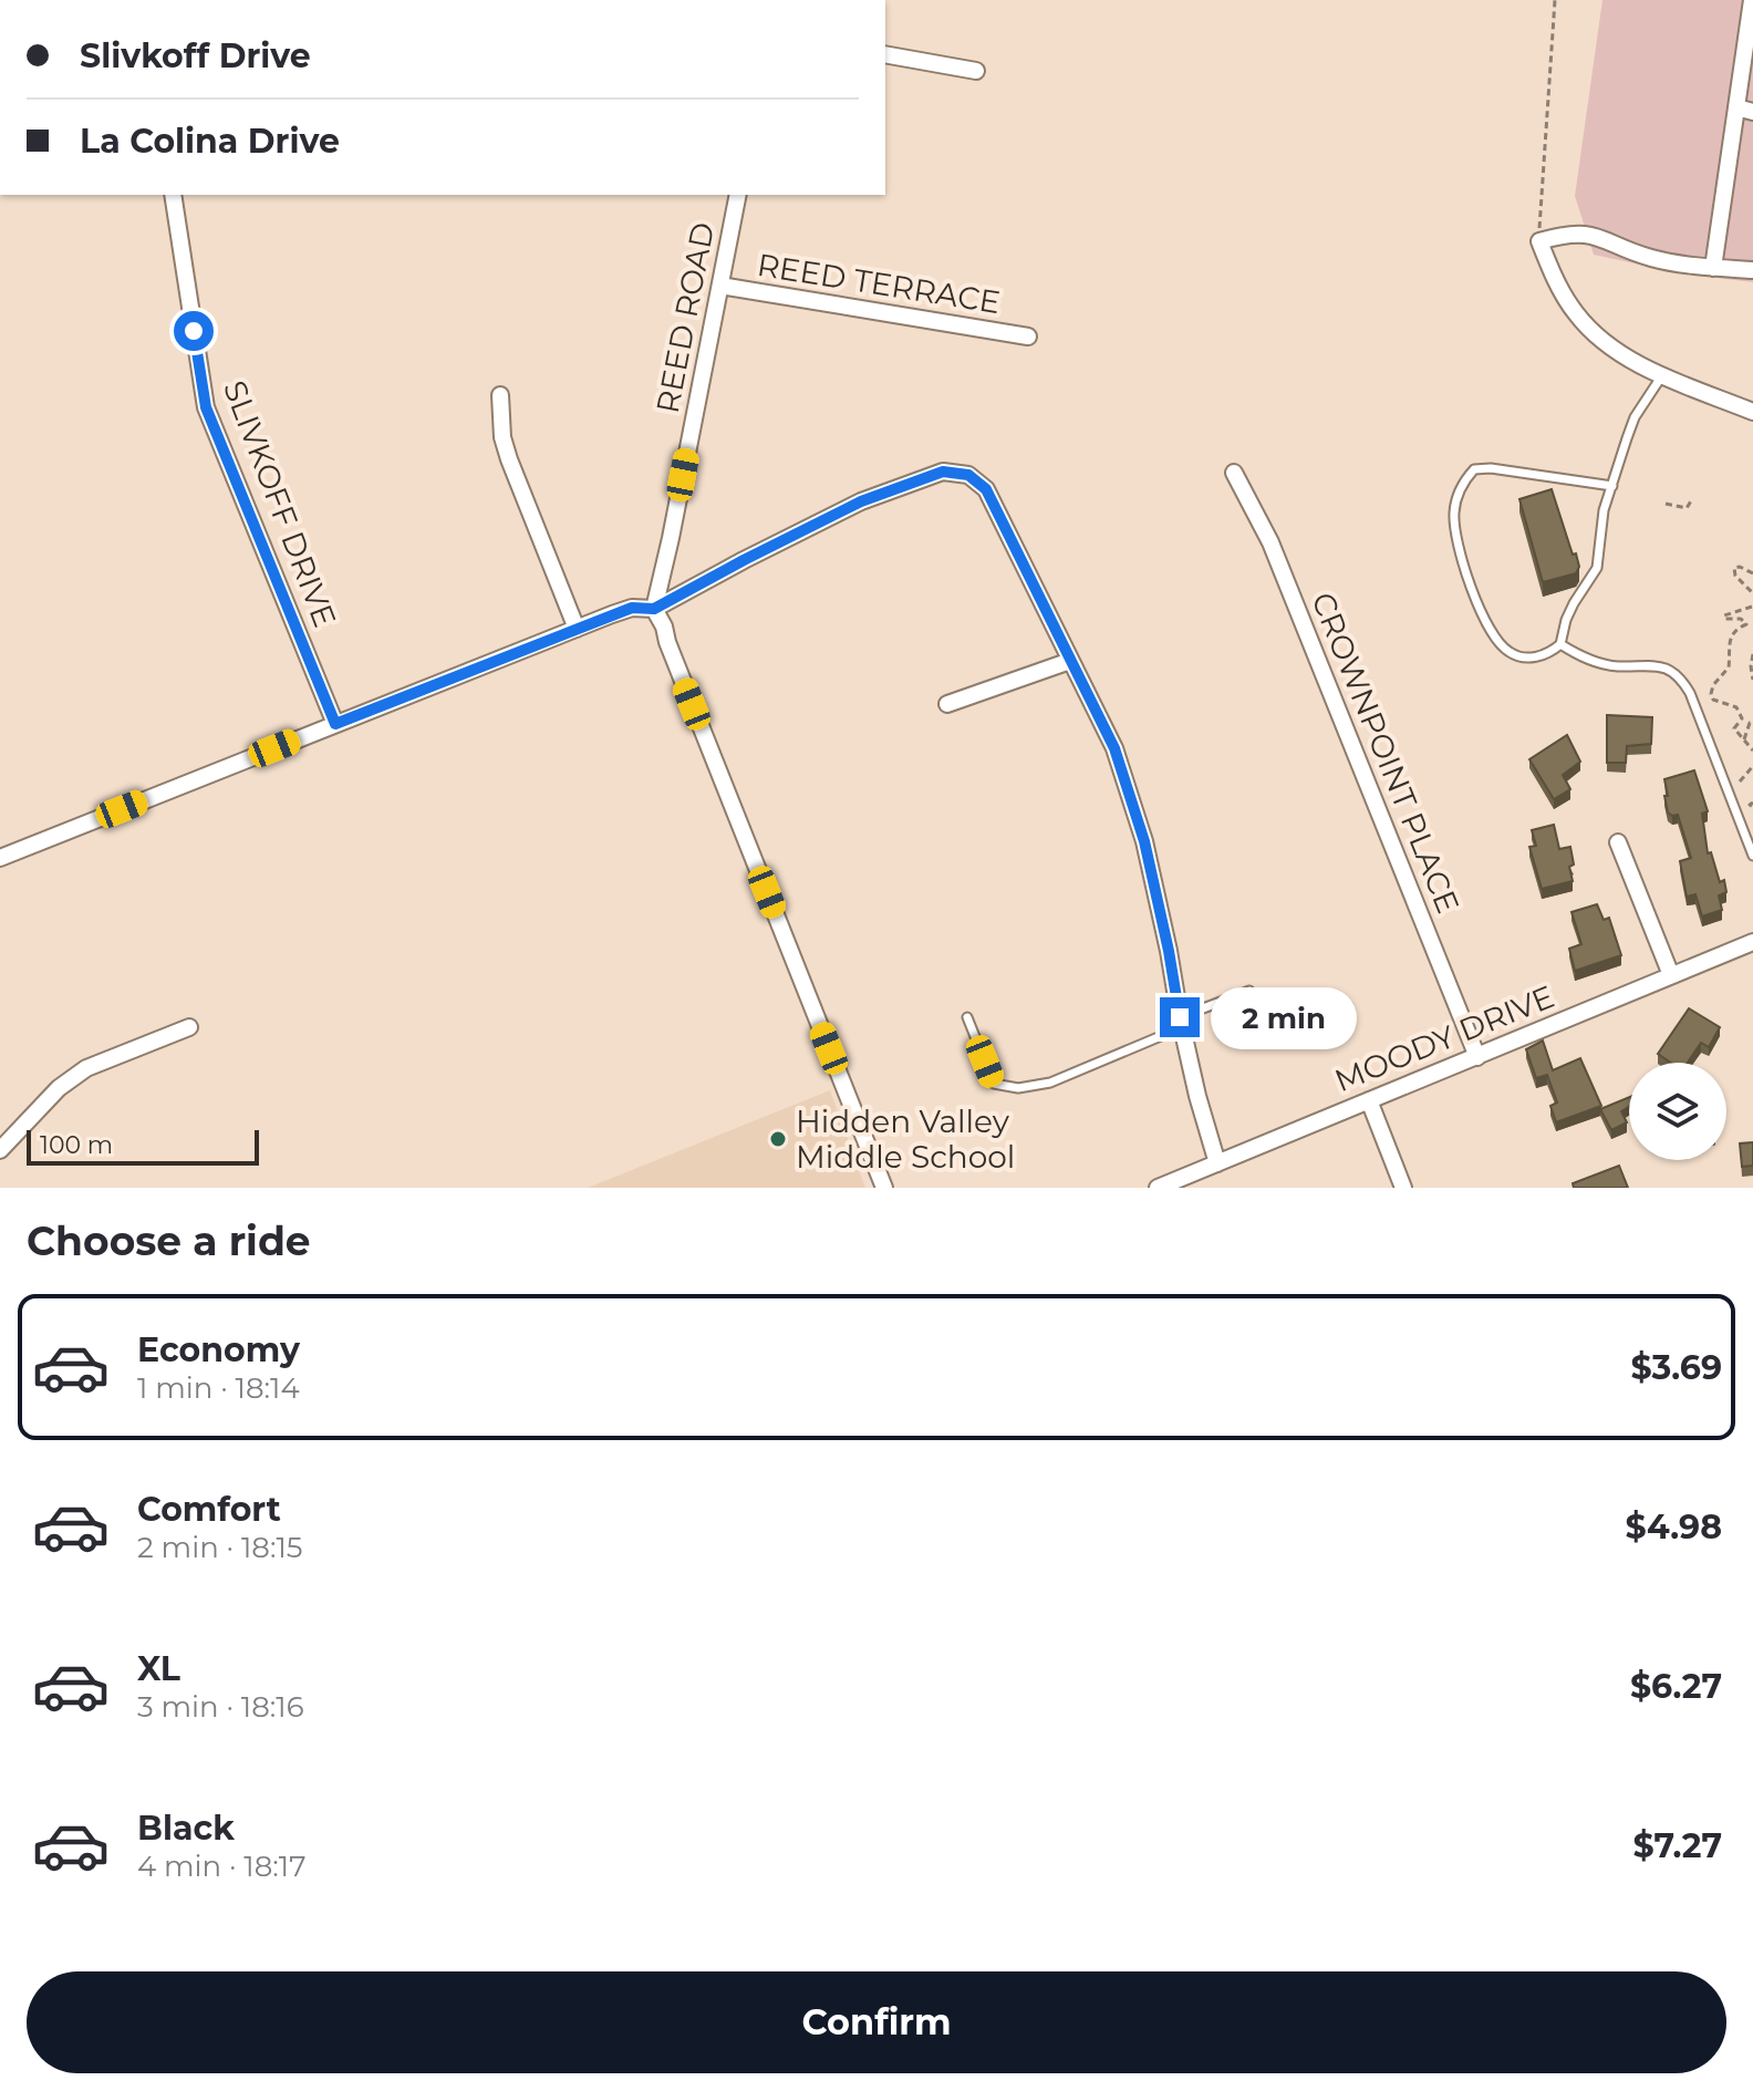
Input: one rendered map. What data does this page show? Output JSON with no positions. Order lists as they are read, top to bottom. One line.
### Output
{"streets":{"street":["REED TERRACE","REED ROAD","SLIVKOFF DRIVE","CROWNPOINT PLACE","MOODY DRIVE"]},"crossings":[["REED TERRACE","REED ROAD"],["CROWNPOINT PLACE","MOODY DRIVE"]],"places":["Hidden Valley Middle School"],"scale_bar":"100 m","page":{"banner":["Slivkoff Drive","La Colina Drive"],"bubble":"2 min","scale":"100 m","heading":"Choose a ride","list":[{"name":"Economy","note":"1 min · 18:14","value":"$3.69"},{"name":"Comfort","note":"2 min · 18:15","value":"$4.98"},{"name":"XL","note":"3 min · 18:16","value":"$6.27"},{"name":"Black","note":"4 min · 18:17","value":"$7.27"}],"buttons":"Confirm"}}
